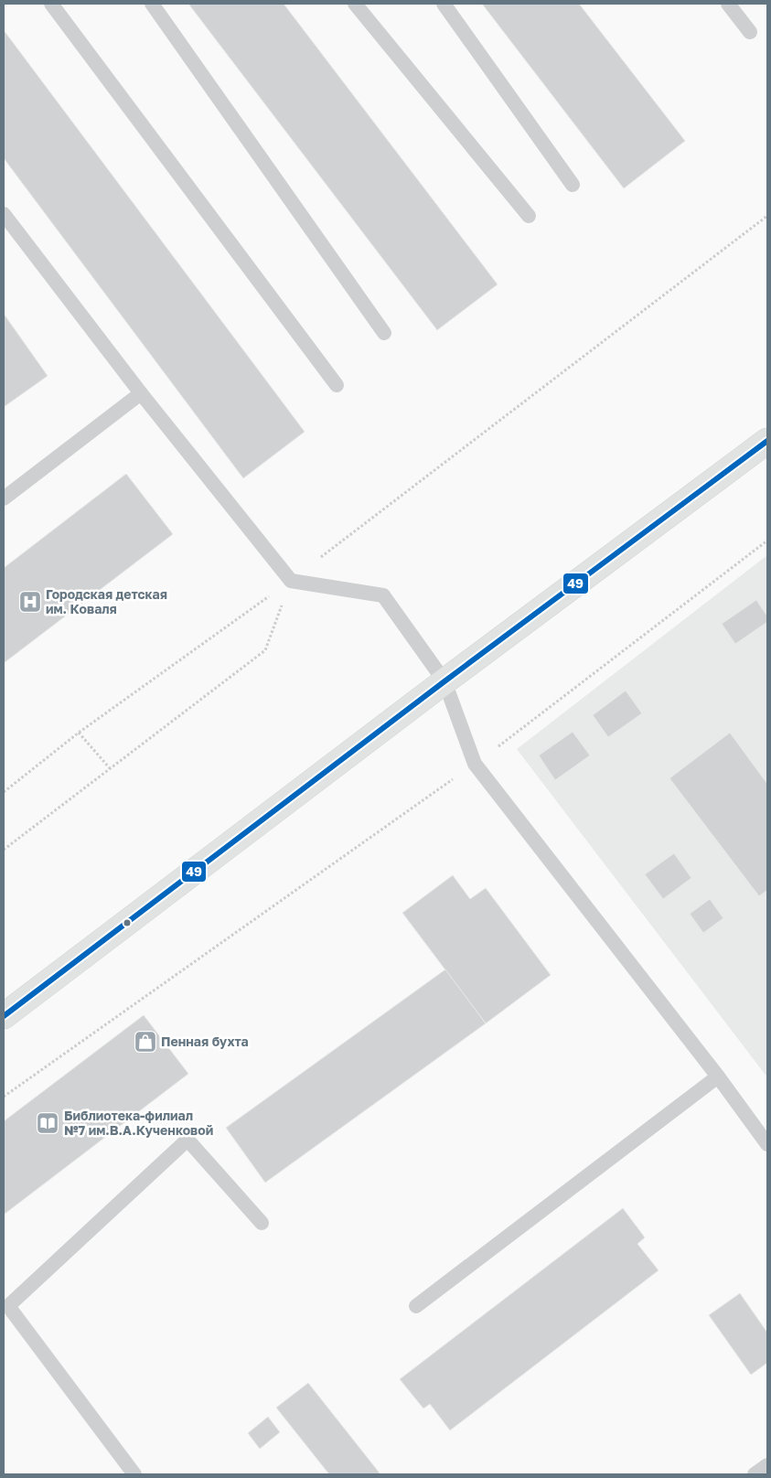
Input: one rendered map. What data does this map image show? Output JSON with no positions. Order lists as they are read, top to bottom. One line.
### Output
{"places":{"hospital":["Городская детская им. Коваля"],"shop":["Пенная бухта"],"library":["Библиотека-филиал №7 им.В.А.Кученковой"]},"lines":["transit line 49"]}
